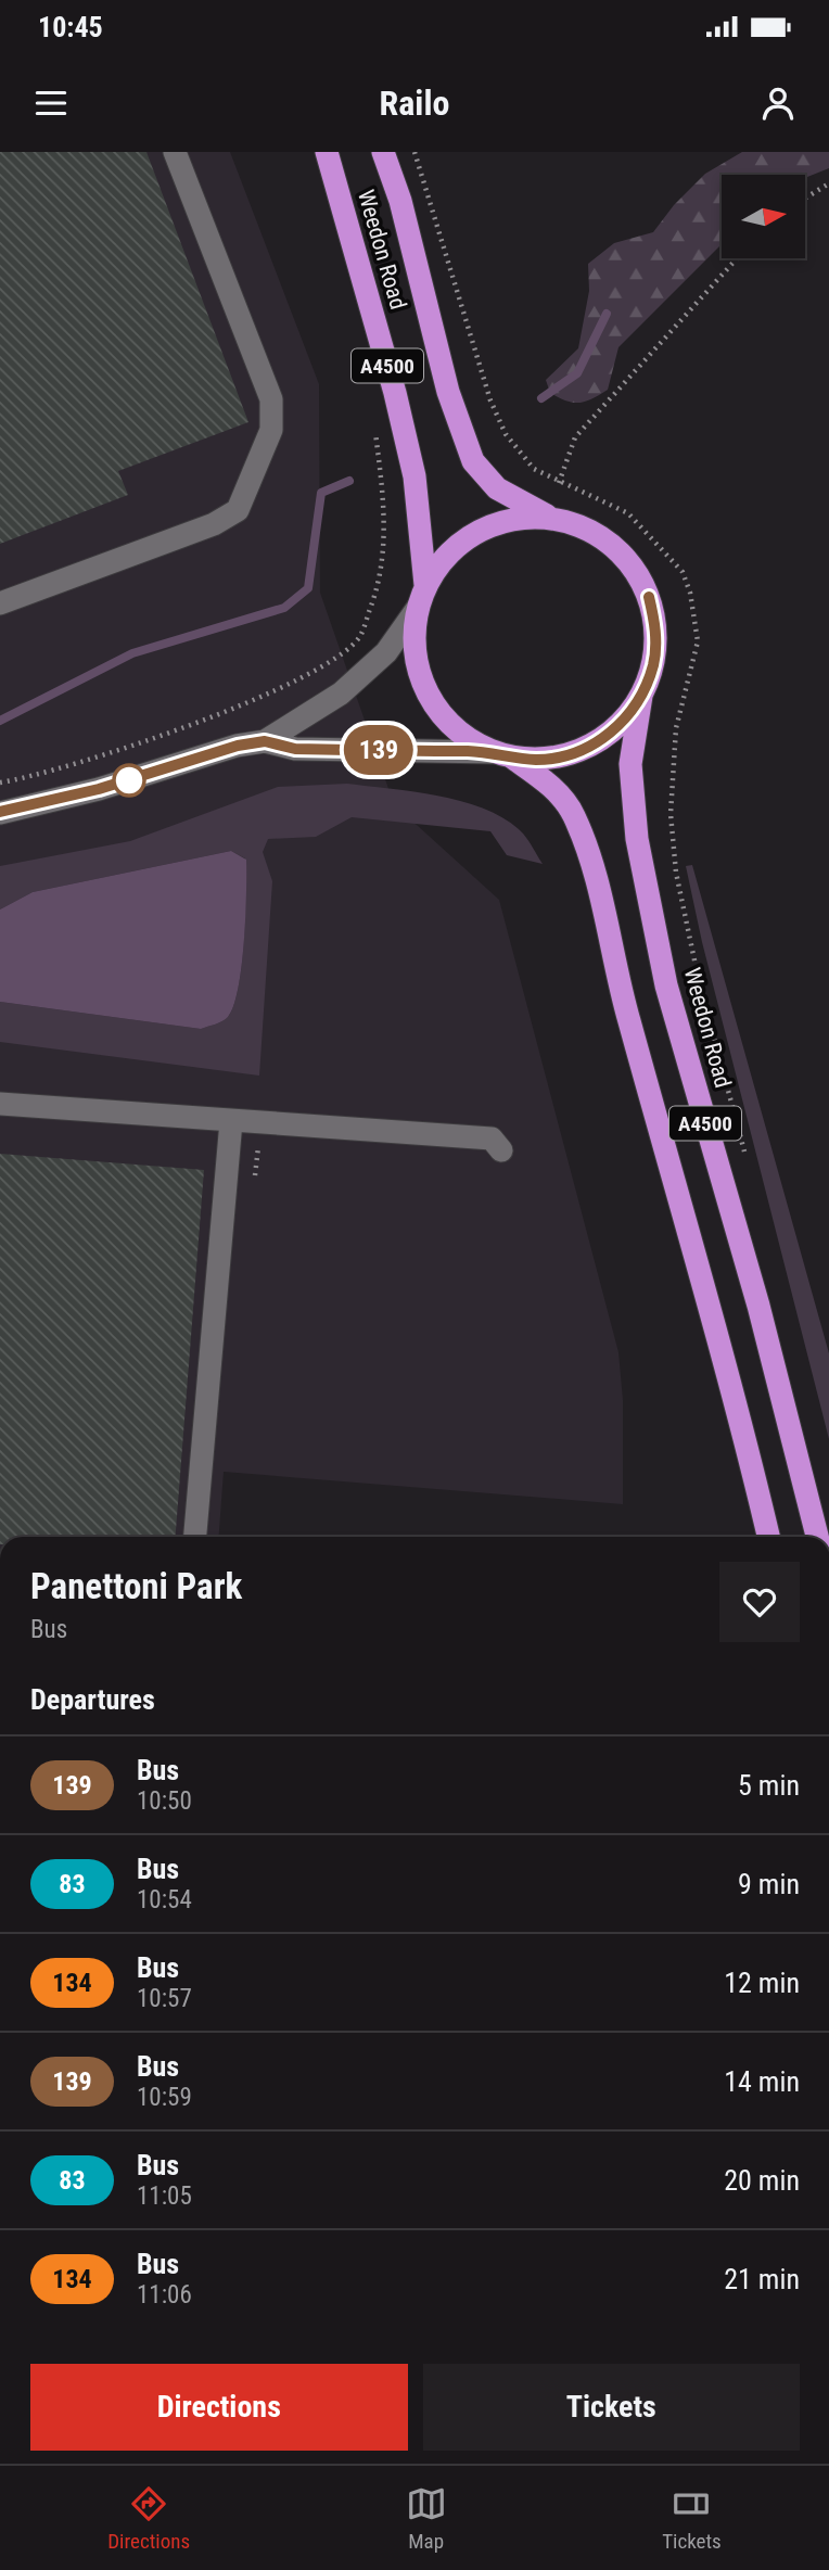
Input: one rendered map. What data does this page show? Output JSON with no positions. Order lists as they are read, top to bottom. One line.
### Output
{"streets":{"highway":["Weedon Road","A4500"]},"crossings":[["Weedon Road","A4500"]],"lines":["bus line 139"],"north":"right","page":{"status":"10:45","header":"Railo","on_map":"139","heading":[["Panettoni Park","Bus"],"Departures"],"list":[{"mark":"139","name":"Bus","note":"10:50","value":"5 min"},{"mark":"83","name":"Bus","note":"10:54","value":"9 min"},{"mark":"134","name":"Bus","note":"10:57","value":"12 min"},{"mark":"139","name":"Bus","note":"10:59","value":"14 min"},{"mark":"83","name":"Bus","note":"11:05","value":"20 min"},{"mark":"134","name":"Bus","note":"11:06","value":"21 min"}],"buttons":["Directions","Tickets"],"tabs":["Directions","Map","Tickets"]}}
